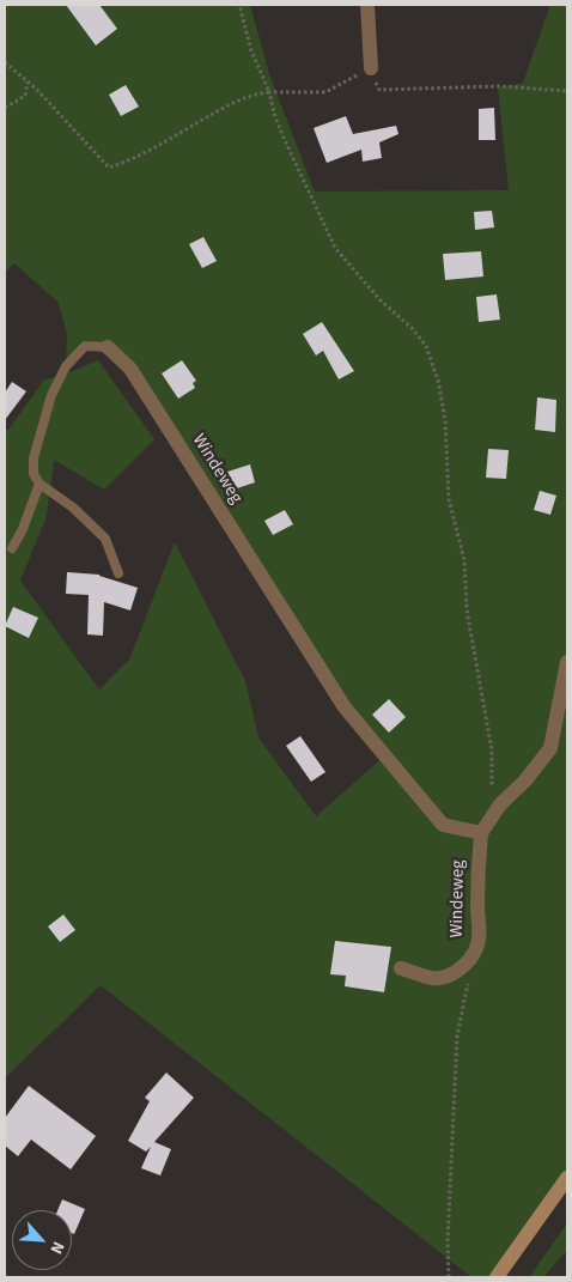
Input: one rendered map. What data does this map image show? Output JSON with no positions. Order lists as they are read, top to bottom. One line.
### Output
{"streets":{"street":["Windeweg"]},"north":"bottom right"}
